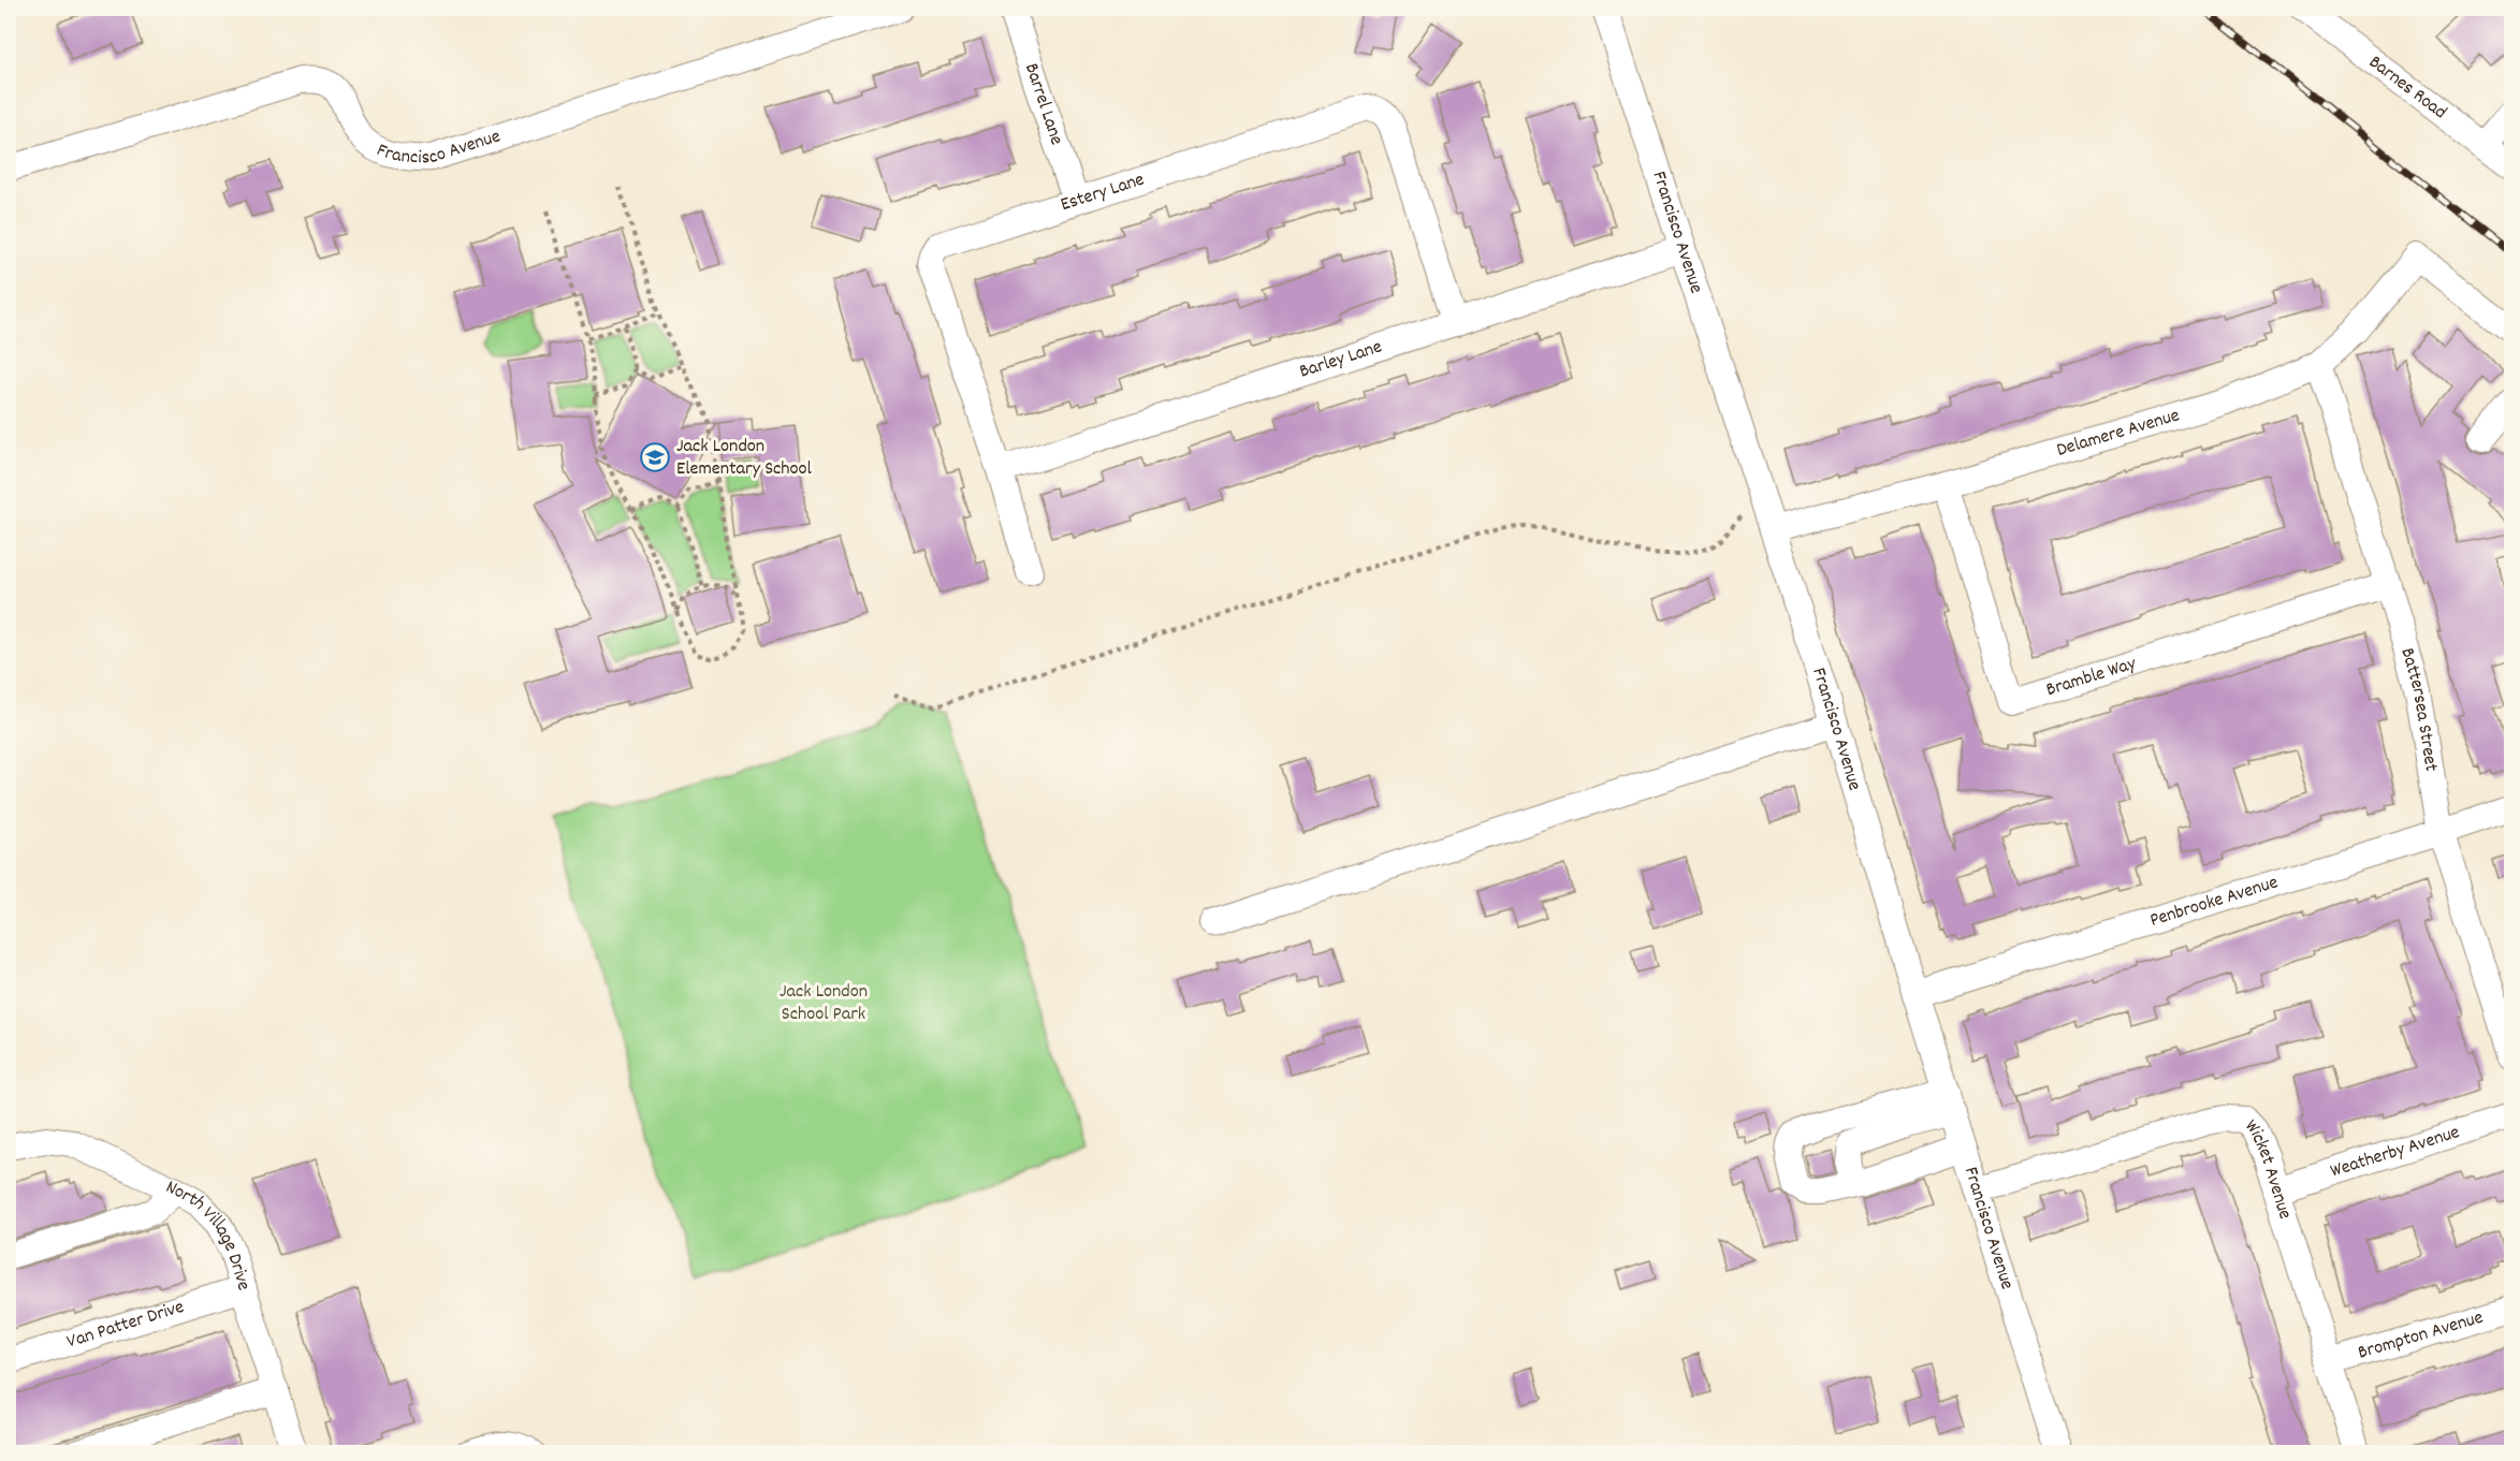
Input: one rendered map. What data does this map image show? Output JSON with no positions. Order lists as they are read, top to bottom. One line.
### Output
{"streets":{"street":["Barnes Road","Barrel Lane","Francisco Avenue","Estery Lane","Barley Lane","Delamere Avenue","Bramble Way","Battersea Street","Penbrooke Avenue","Weatherby Avenue","Wicket Avenue","North Village Drive","Van Patter Drive","Brompton Avenue"]},"crossings":[["Barrel Lane","Estery Lane"],["Francisco Avenue","Barley Lane"],["Francisco Avenue","Delamere Avenue"],["Francisco Avenue","Penbrooke Avenue"],["Francisco Avenue","Wicket Avenue"],["Estery Lane","Barley Lane"],["Delamere Avenue","Bramble Way"],["Delamere Avenue","Battersea Street"],["Bramble Way","Battersea Street"],["Battersea Street","Penbrooke Avenue"],["Weatherby Avenue","Wicket Avenue"],["Wicket Avenue","Brompton Avenue"],["North Village Drive","Van Patter Drive"]],"parks":["Jack London School Park"],"places":{"school or university":["Jack London Elementary School"]}}
